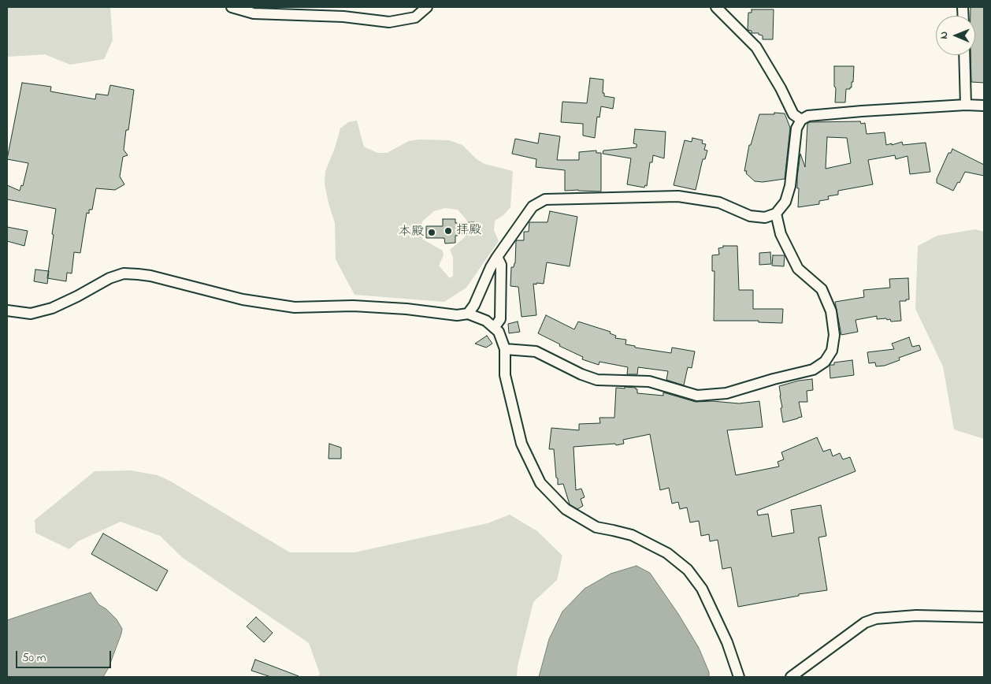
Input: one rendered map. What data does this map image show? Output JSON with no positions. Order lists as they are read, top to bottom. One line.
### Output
{"places":["拝殿","本殿"],"scale_bar":"50 m","north":"left"}
